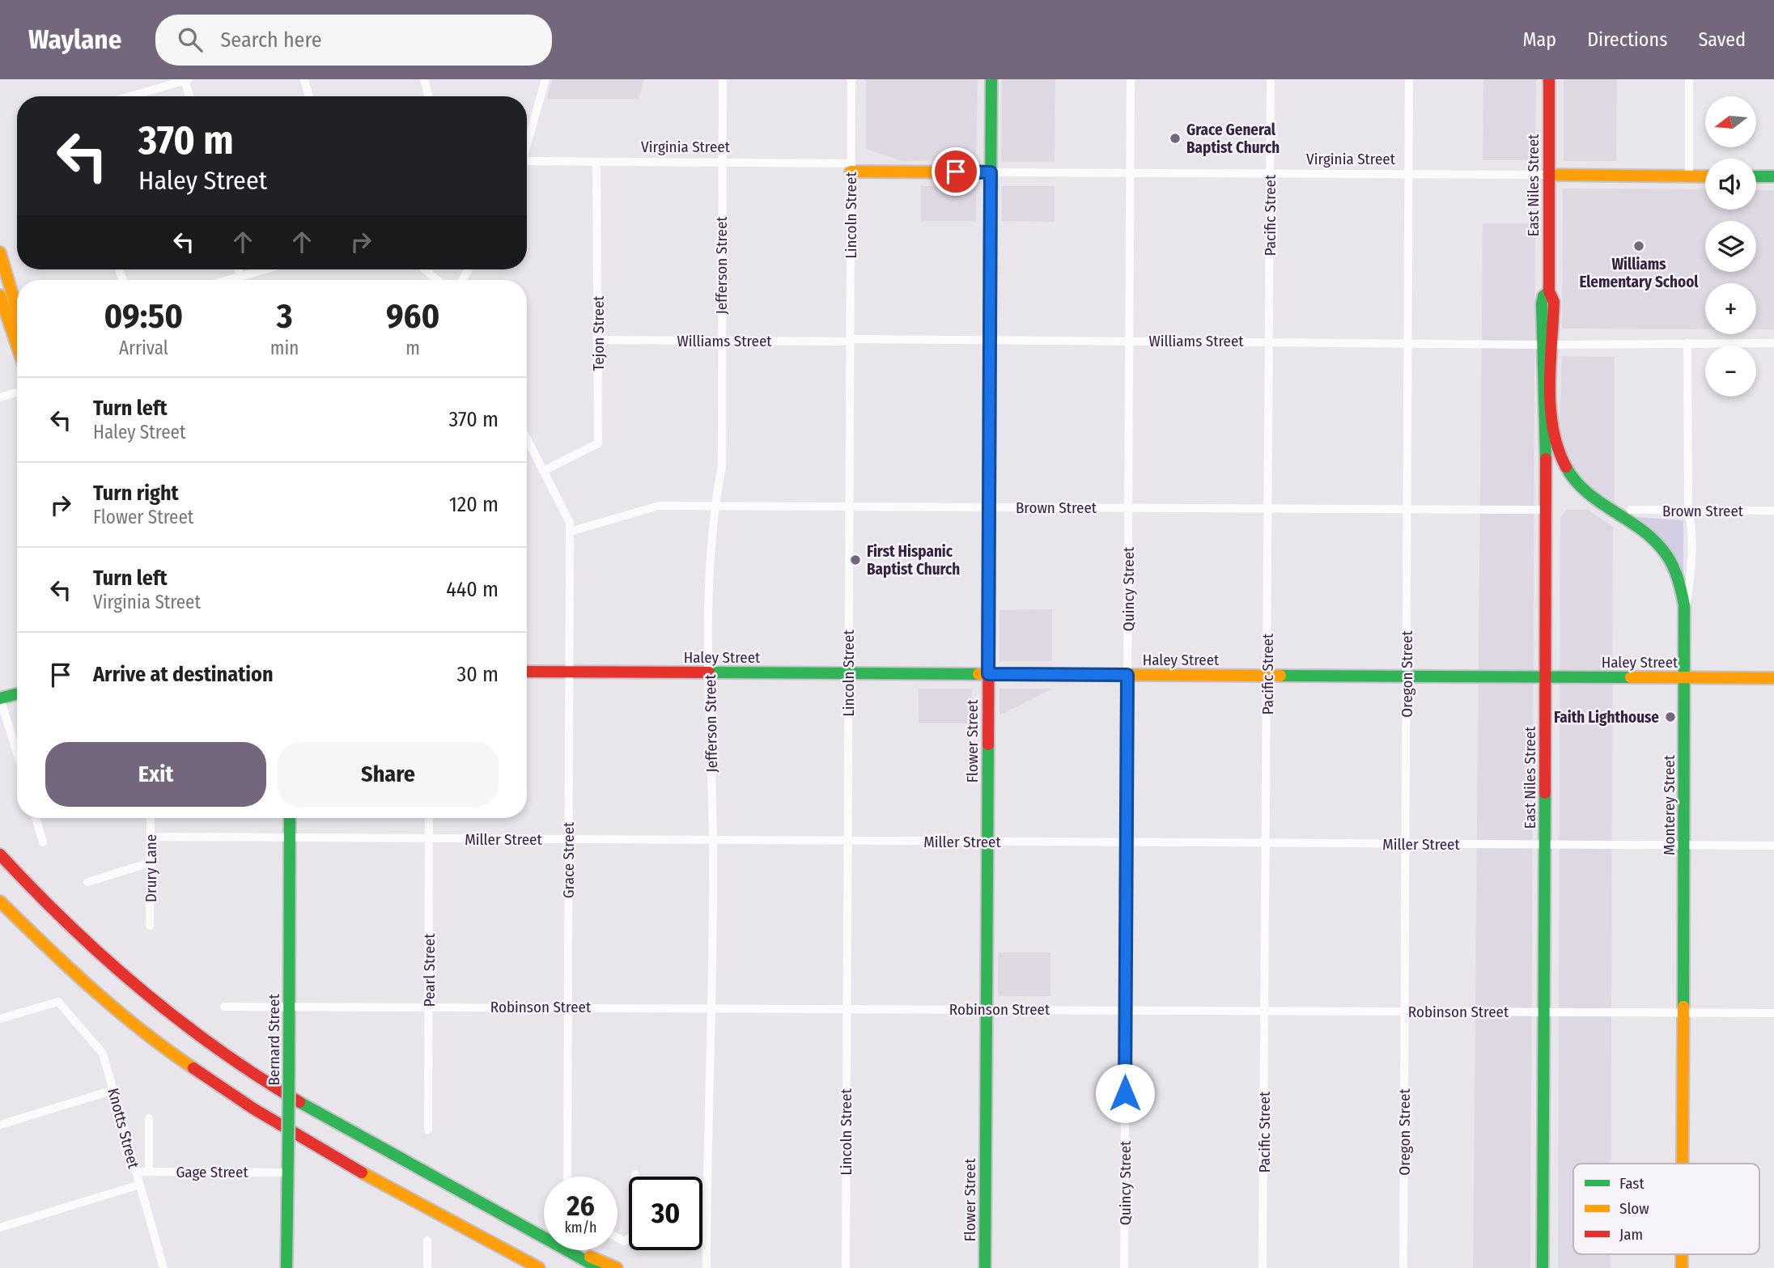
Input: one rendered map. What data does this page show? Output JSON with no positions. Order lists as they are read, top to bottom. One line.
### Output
{"streets":{"main road":["Virginia Street","East Niles Street","Haley Street","Flower Street","Monterey Street","Bernard Street"],"street":["Lincoln Street","Pacific Street","Jefferson Street","Tejon Street","Williams Street","Brown Street","Quincy Street","Oregon Street","Miller Street","Grace Street","Drury Lane","Pearl Street","Robinson Street","Knotts Street","Gage Street"]},"crossings":[["Virginia Street","East Niles Street"],["Virginia Street","Lincoln Street"],["Virginia Street","Pacific Street"],["Virginia Street","Jefferson Street"],["Virginia Street","Tejon Street"],["Virginia Street","Quincy Street"],["Virginia Street","Oregon Street"],["Virginia Street","Flower Street"],["East Niles Street","Williams Street"],["East Niles Street","Brown Street"],["East Niles Street","Haley Street"],["East Niles Street","Monterey Street"],["East Niles Street","Miller Street"],["East Niles Street","Robinson Street"],["Lincoln Street","Williams Street"],["Lincoln Street","Brown Street"],["Lincoln Street","Haley Street"],["Lincoln Street","Miller Street"],["Lincoln Street","Robinson Street"],["Pacific Street","Williams Street"],["Pacific Street","Brown Street"],["Pacific Street","Haley Street"],["Pacific Street","Miller Street"],["Pacific Street","Robinson Street"],["Jefferson Street","Williams Street"],["Jefferson Street","Brown Street"],["Jefferson Street","Haley Street"],["Jefferson Street","Miller Street"],["Jefferson Street","Robinson Street"],["Tejon Street","Williams Street"],["Tejon Street","Grace Street"],["Williams Street","Quincy Street"],["Williams Street","Oregon Street"],["Williams Street","Flower Street"],["Williams Street","Monterey Street"],["Brown Street","Quincy Street"],["Brown Street","Oregon Street"],["Brown Street","Flower Street"],["Brown Street","Monterey Street"],["Brown Street","Grace Street"],["Quincy Street","Haley Street"],["Quincy Street","Miller Street"],["Quincy Street","Robinson Street"],["Haley Street","Oregon Street"],["Haley Street","Flower Street"],["Haley Street","Monterey Street"],["Haley Street","Grace Street"],["Oregon Street","Miller Street"],["Oregon Street","Robinson Street"],["Flower Street","Miller Street"],["Flower Street","Robinson Street"],["Monterey Street","Miller Street"],["Monterey Street","Robinson Street"],["Miller Street","Grace Street"],["Miller Street","Drury Lane"],["Miller Street","Pearl Street"],["Miller Street","Bernard Street"],["Grace Street","Robinson Street"],["Pearl Street","Robinson Street"],["Robinson Street","Bernard Street"],["Bernard Street","Gage Street"],["Knotts Street","Gage Street"]],"places":["Grace General Baptist Church","Williams Elementary School","First Hispanic Baptist Church","Faith Lighthouse"],"legend":["Fast","Slow","Jam"],"north":"left","page":{"header":"Waylane","search":"Search here","nav":["Map","Directions","Saved"],"map_buttons":["+","−"],"turn":["370 m","Haley Street"],"eta":["09:50","Arrival","3","min","960","m"],"list":[{"name":"Turn left","note":"Haley Street","value":"370 m"},{"name":"Turn right","note":"Flower Street","value":"120 m"},{"name":"Turn left","note":"Virginia Street","value":"440 m"},{"name":"Arrive at destination","value":"30 m"}],"buttons":["Exit","Share"],"speed":"26 km/h","limit":"30"}}
